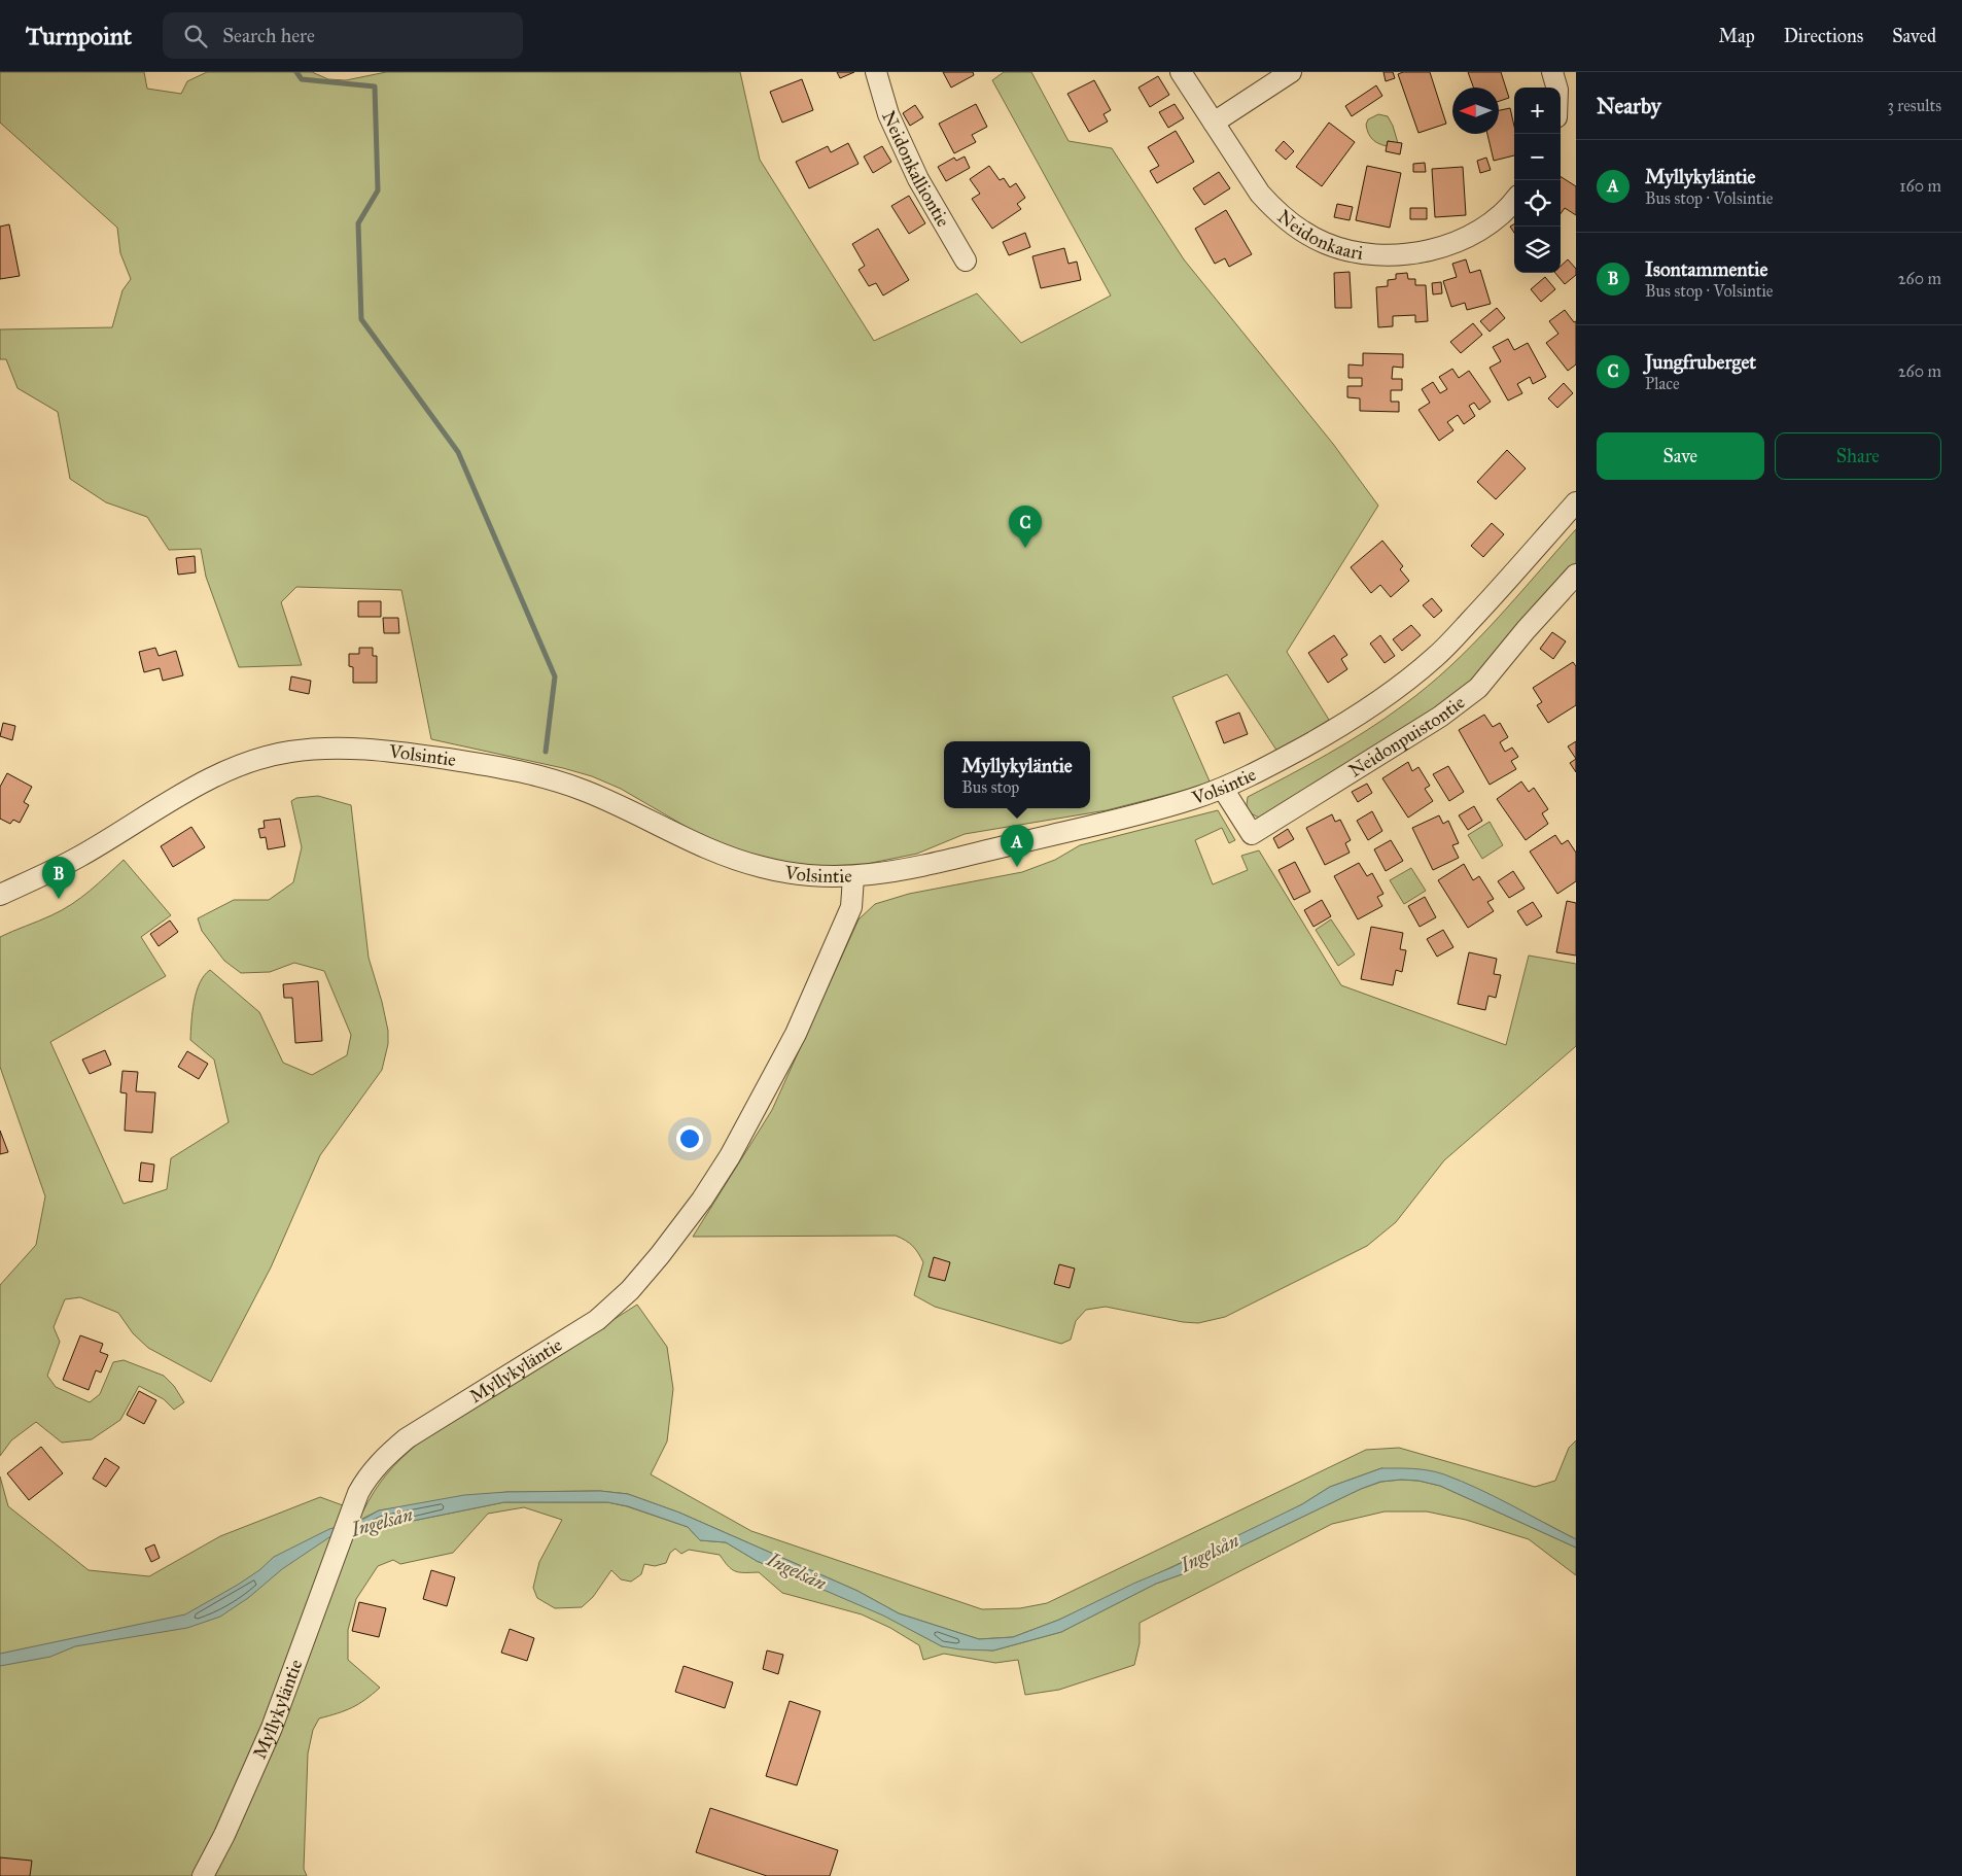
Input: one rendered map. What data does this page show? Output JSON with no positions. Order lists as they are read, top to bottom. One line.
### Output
{"streets":{"street":["Neidonkalliontie","Neidonkaari","Neidonpuistontie","Volsintie","Myllykyläntie"]},"crossings":[["Neidonpuistontie","Volsintie"],["Volsintie","Myllykyläntie"]],"water":["Ingelsån"],"north":"left","page":{"header":"Turnpoint","search":"Search here","nav":["Map","Directions","Saved"],"heading":["Nearby","3 results"],"map_buttons":["+","−"],"list":[{"mark":"A","name":"Myllykyläntie","note":"Bus stop · Volsintie","value":"160 m"},{"mark":"B","name":"Isontammentie","note":"Bus stop · Volsintie","value":"260 m"},{"mark":"C","name":"Jungfruberget","note":"Place","value":"260 m"}],"buttons":["Save","Share"],"pins":["C","A","B"],"popup":["Myllykyläntie","Bus stop"]}}
